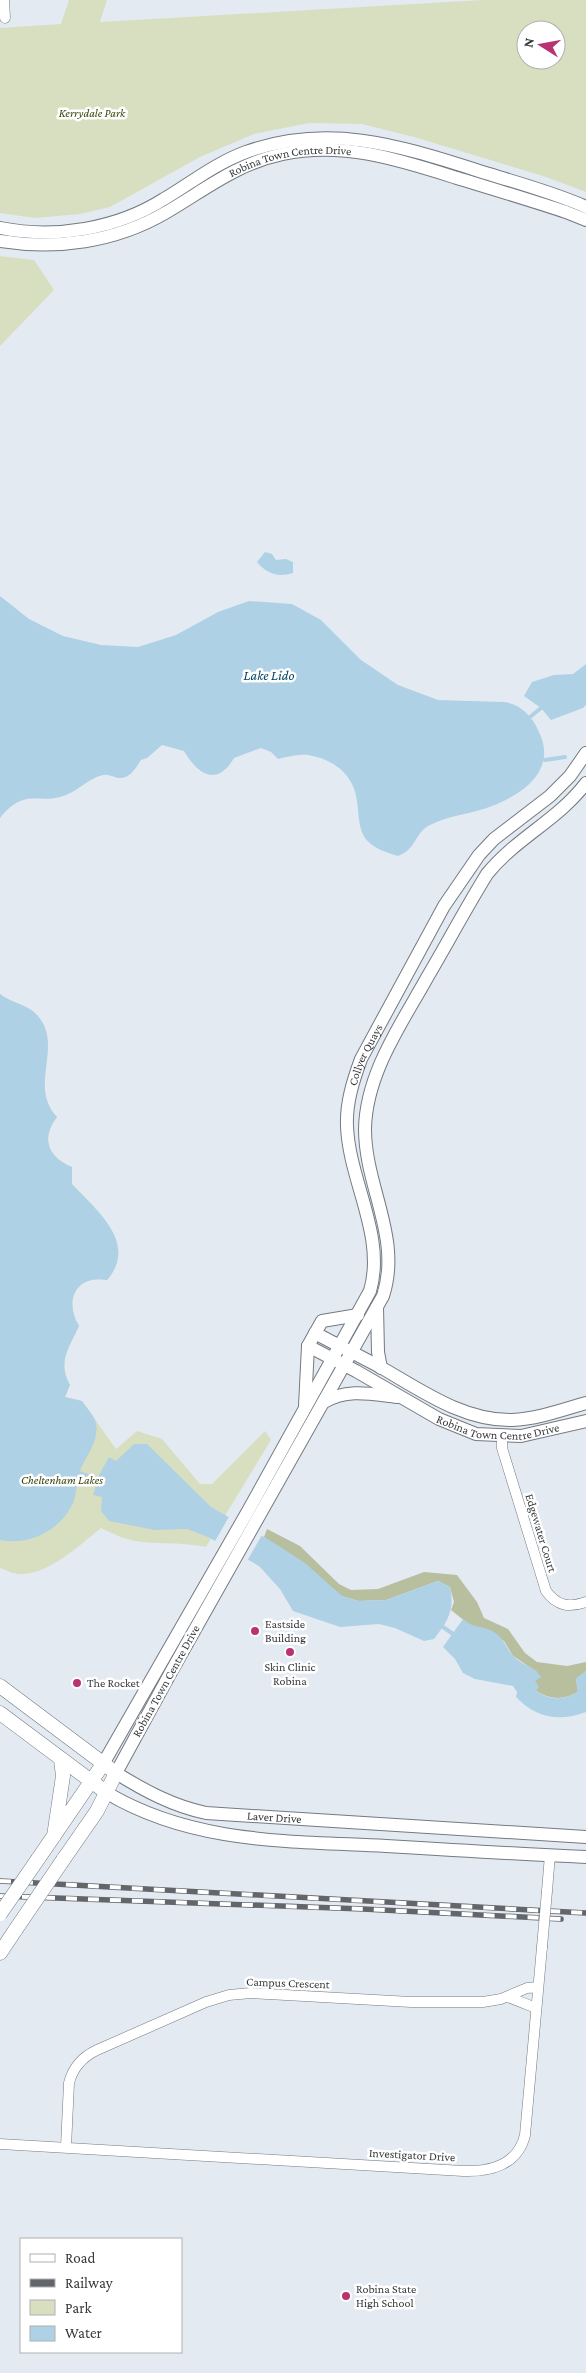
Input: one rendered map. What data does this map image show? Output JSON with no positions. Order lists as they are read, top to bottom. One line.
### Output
{"streets":{"main road":["Robina Town Centre Drive","Laver Drive"],"street":["Collyer Quays","Edgewater Court","Campus Crescent","Investigator Drive"]},"crossings":[["Robina Town Centre Drive","Collyer Quays"],["Robina Town Centre Drive","Edgewater Court"],["Robina Town Centre Drive","Laver Drive"],["Laver Drive","Investigator Drive"],["Campus Crescent","Investigator Drive"]],"water":["Lake Lido"],"parks":["Kerrydale Park","Cheltenham Lakes"],"places":["Eastside Building","Skin Clinic Robina","The Rocket","Robina State High School"],"legend":["Road","Railway","Park","Water"],"north":"left"}
